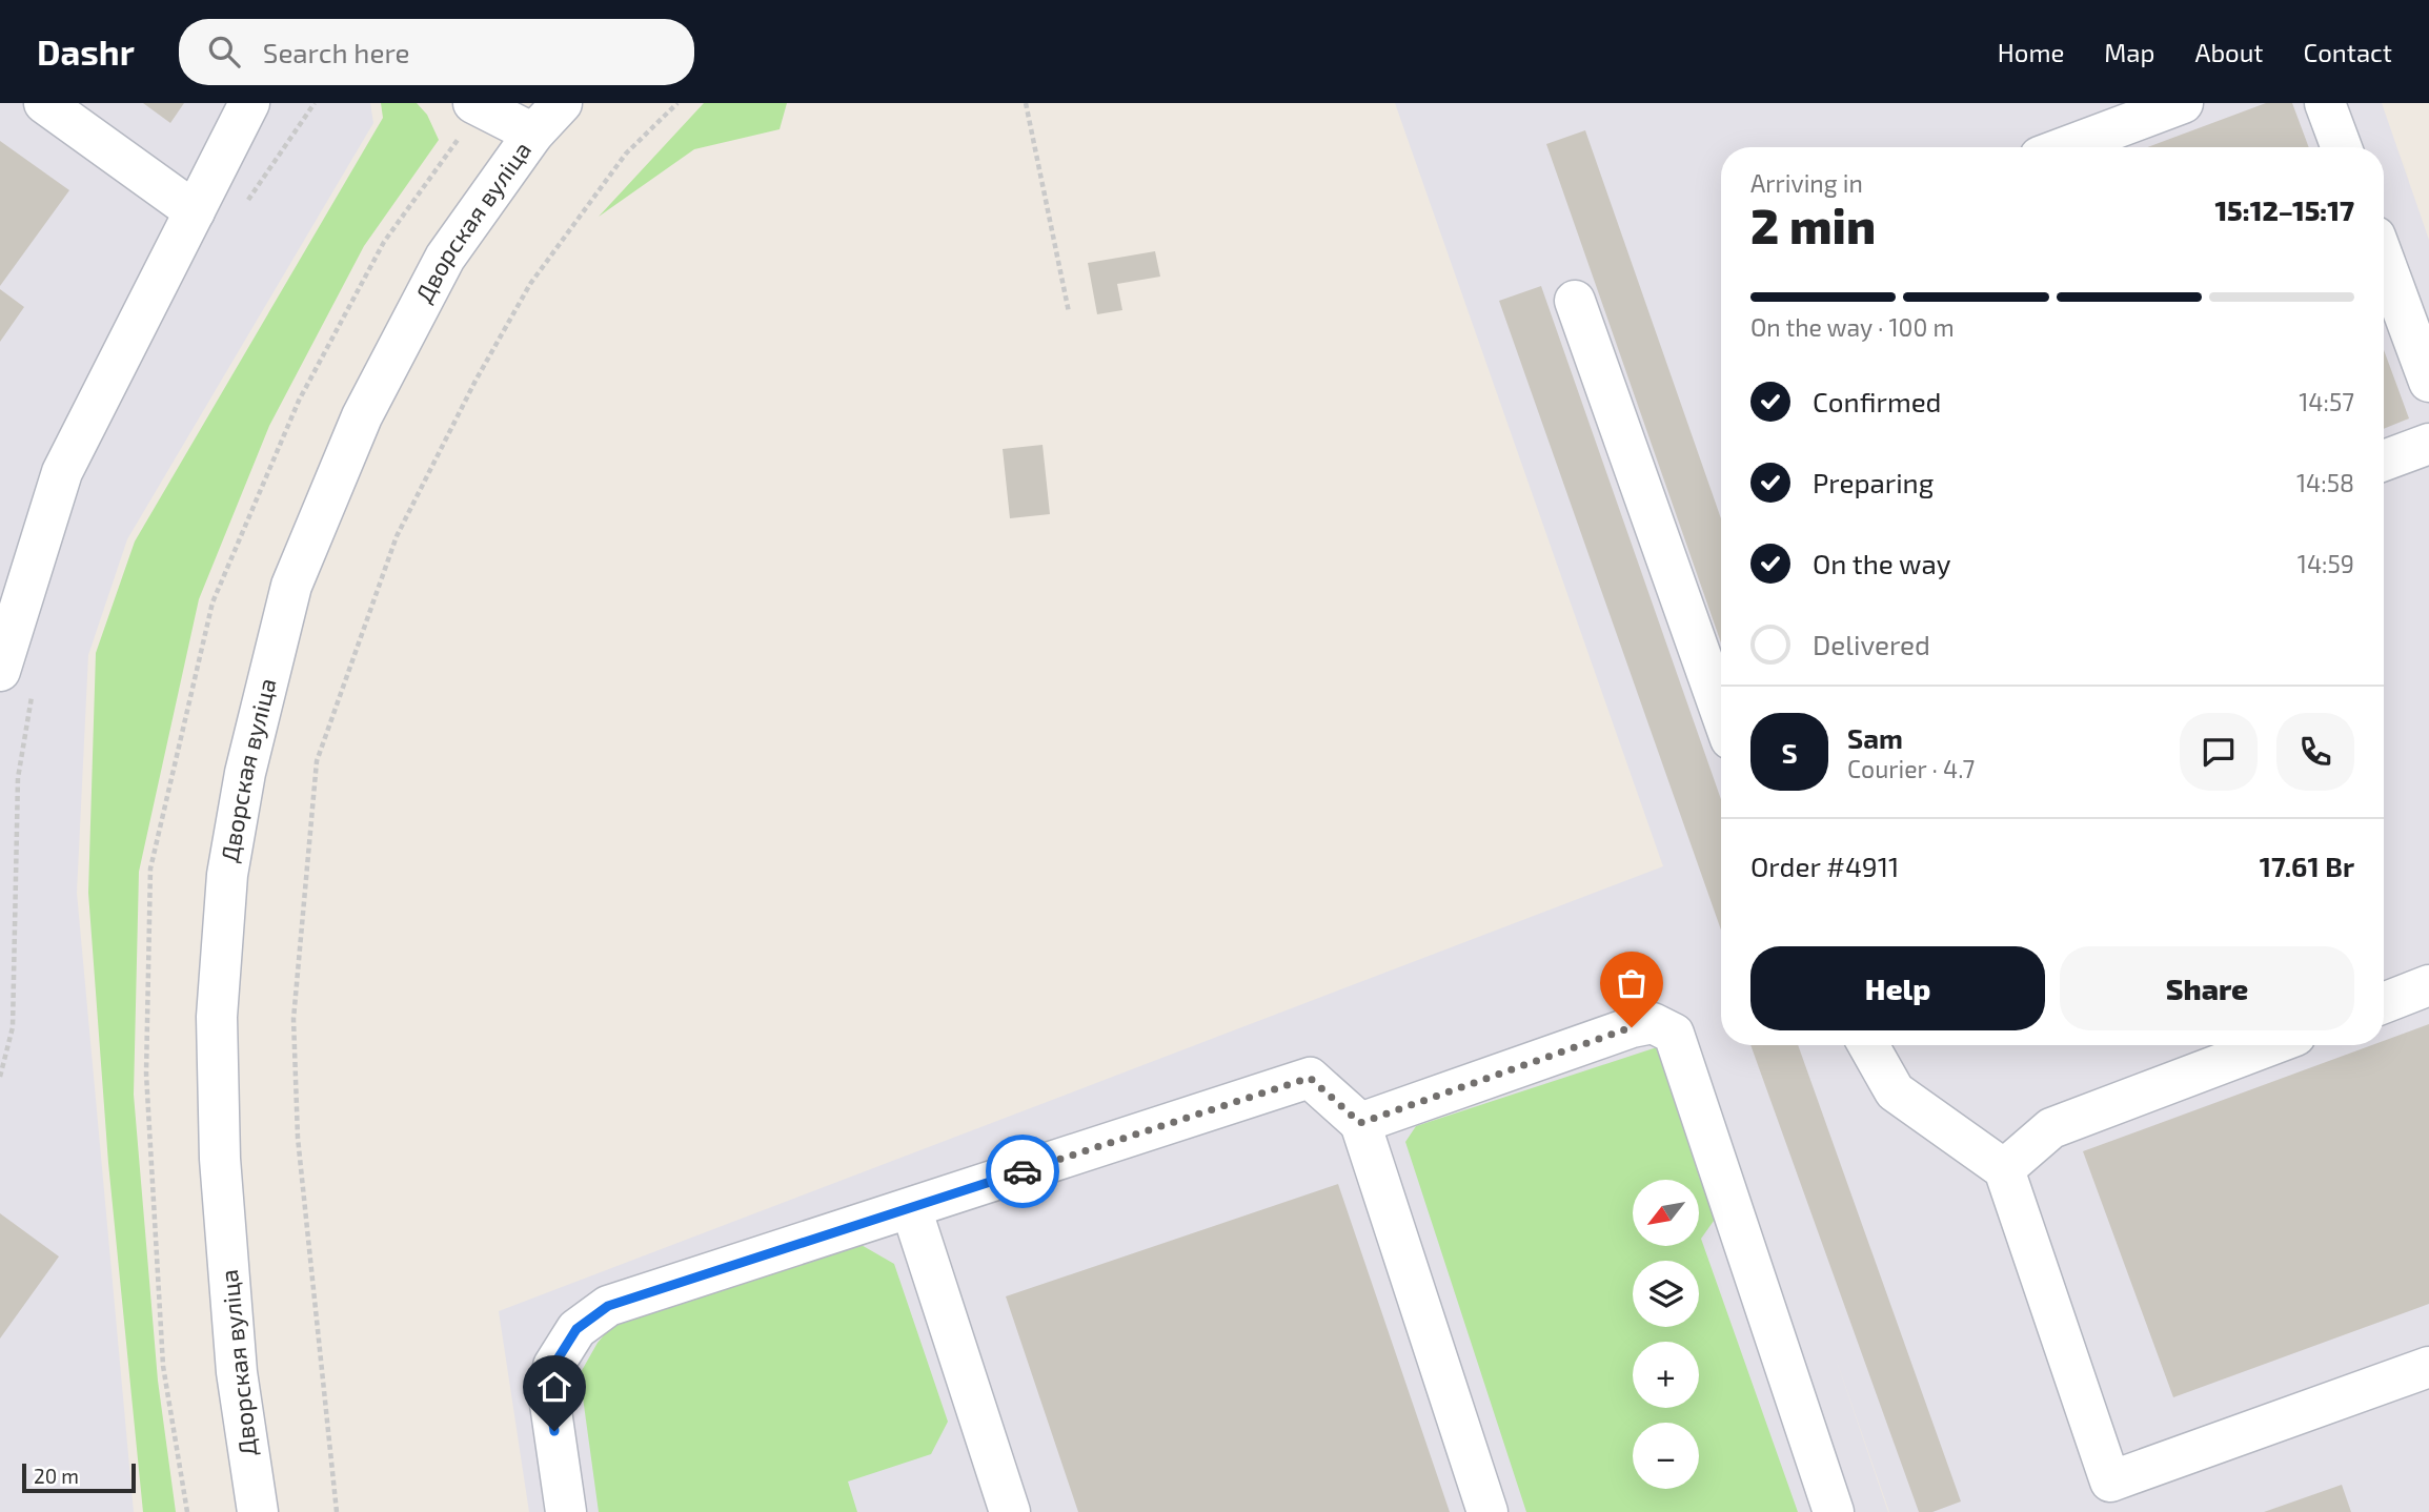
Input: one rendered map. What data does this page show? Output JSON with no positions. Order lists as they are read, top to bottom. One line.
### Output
{"streets":{"street":["Дворская вуліца"]},"scale_bar":"20 m","north":"bottom left","page":{"header":"Dashr","search":"Search here","nav":["Home","Map","About","Contact"],"heading":["2 min","Arriving in","15:12–15:17"],"panel":["Sam","Courier · 4.7","Order #4911","17.61 Br"],"bar":"On the way · 100 m","list":[["Confirmed","14:57"],["Preparing","14:58"],["On the way","14:59"],"Delivered"],"round":"S","buttons":["Help","Share"],"map_buttons":["+","−"],"scale":"20 m"}}
